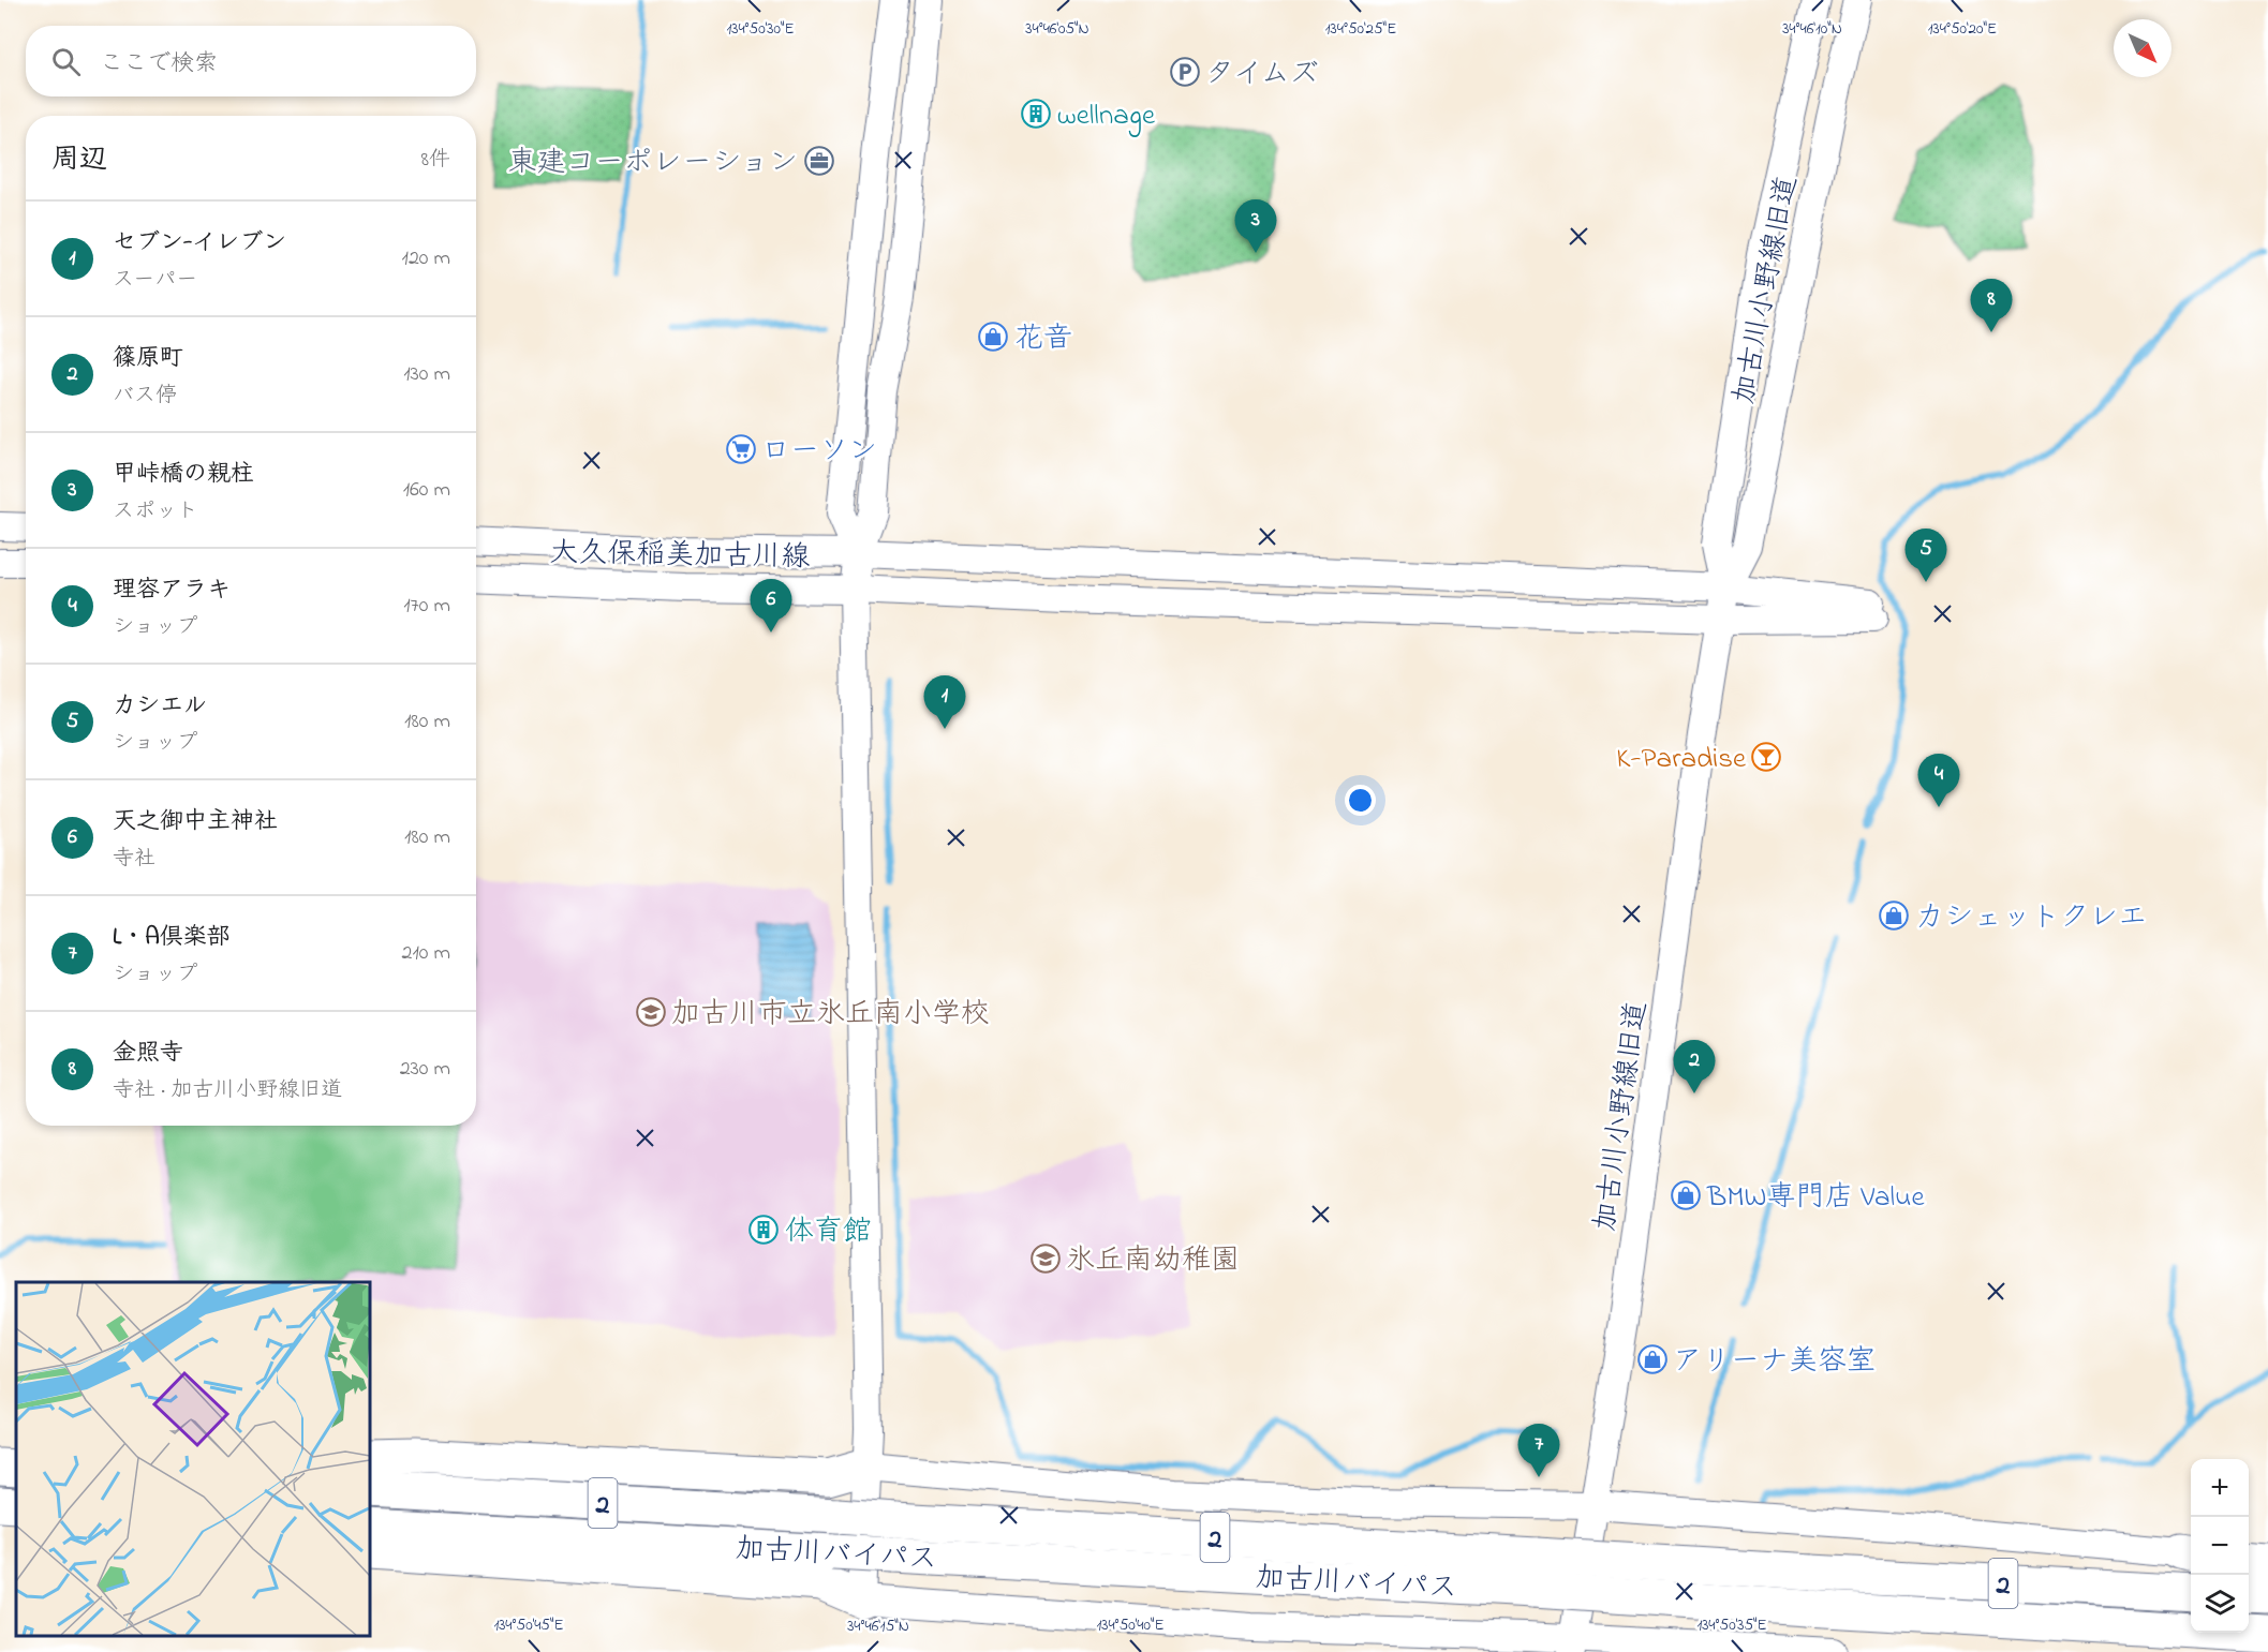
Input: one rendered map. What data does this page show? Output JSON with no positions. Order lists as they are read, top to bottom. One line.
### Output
{"streets":{"highway":["2","加古川バイパス"],"street":["加古川小野線旧道","大久保稲美加古川線"]},"crossings":[["加古川小野線旧道","大久保稲美加古川線"]],"places":{"parking":["タイムズ"],"building":["wellnage","体育館"],"office":["東建コーポレーション"],"shop":["花音","カシェットクレエ","BMW専門店 Value","アリーナ美容室"],"supermarket":["ローソン"],"bar":["K-Paradise"],"school or university":["加古川市立氷丘南小学校","氷丘南幼稚園"]},"north":"bottom right","page":{"search":"ここで検索","heading":["周辺","8件"],"pins":["3","8","5","6","1","4","2","7"],"list":[{"mark":"1","name":"セブン-イレブン","note":"スーパー","value":"120 m"},{"mark":"2","name":"篠原町","note":"バス停","value":"130 m"},{"mark":"3","name":"甲峠橋の親柱","note":"スポット","value":"160 m"},{"mark":"4","name":"理容アラキ","note":"ショップ","value":"170 m"},{"mark":"5","name":"カシエル","note":"ショップ","value":"180 m"},{"mark":"6","name":"天之御中主神社","note":"寺社","value":"180 m"},{"mark":"7","name":"L・A倶楽部","note":"ショップ","value":"210 m"},{"mark":"8","name":"金照寺","note":"寺社 · 加古川小野線旧道","value":"230 m"}],"map_buttons":["+","−"]},"coordinates":["34°46'05\"N","34°46'10\"N","134°50'30\"E","134°50'25\"E","134°50'20\"E","134°50'45\"E","134°50'40\"E","134°50'35\"E","34°46'15\"N"]}
